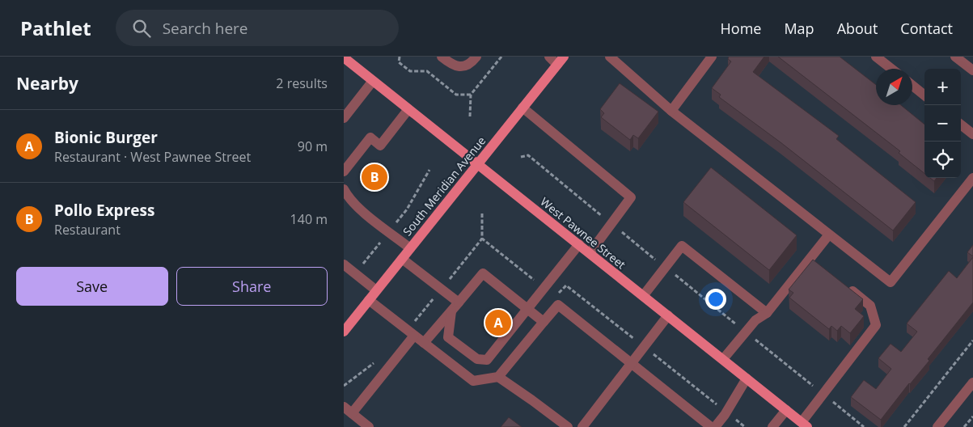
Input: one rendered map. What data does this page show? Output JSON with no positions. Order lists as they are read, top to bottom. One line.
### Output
{"streets":{"main road":["South Meridian Avenue","West Pawnee Street"]},"crossings":[["South Meridian Avenue","West Pawnee Street"]],"north":"top right","page":{"header":"Pathlet","search":"Search here","nav":["Home","Map","About","Contact"],"heading":["Nearby","2 results"],"map_buttons":["+","−"],"list":[{"mark":"A","name":"Bionic Burger","note":"Restaurant · West Pawnee Street","value":"90 m"},{"mark":"B","name":"Pollo Express","note":"Restaurant","value":"140 m"}],"pins":["B","A"],"buttons":["Save","Share"]}}
